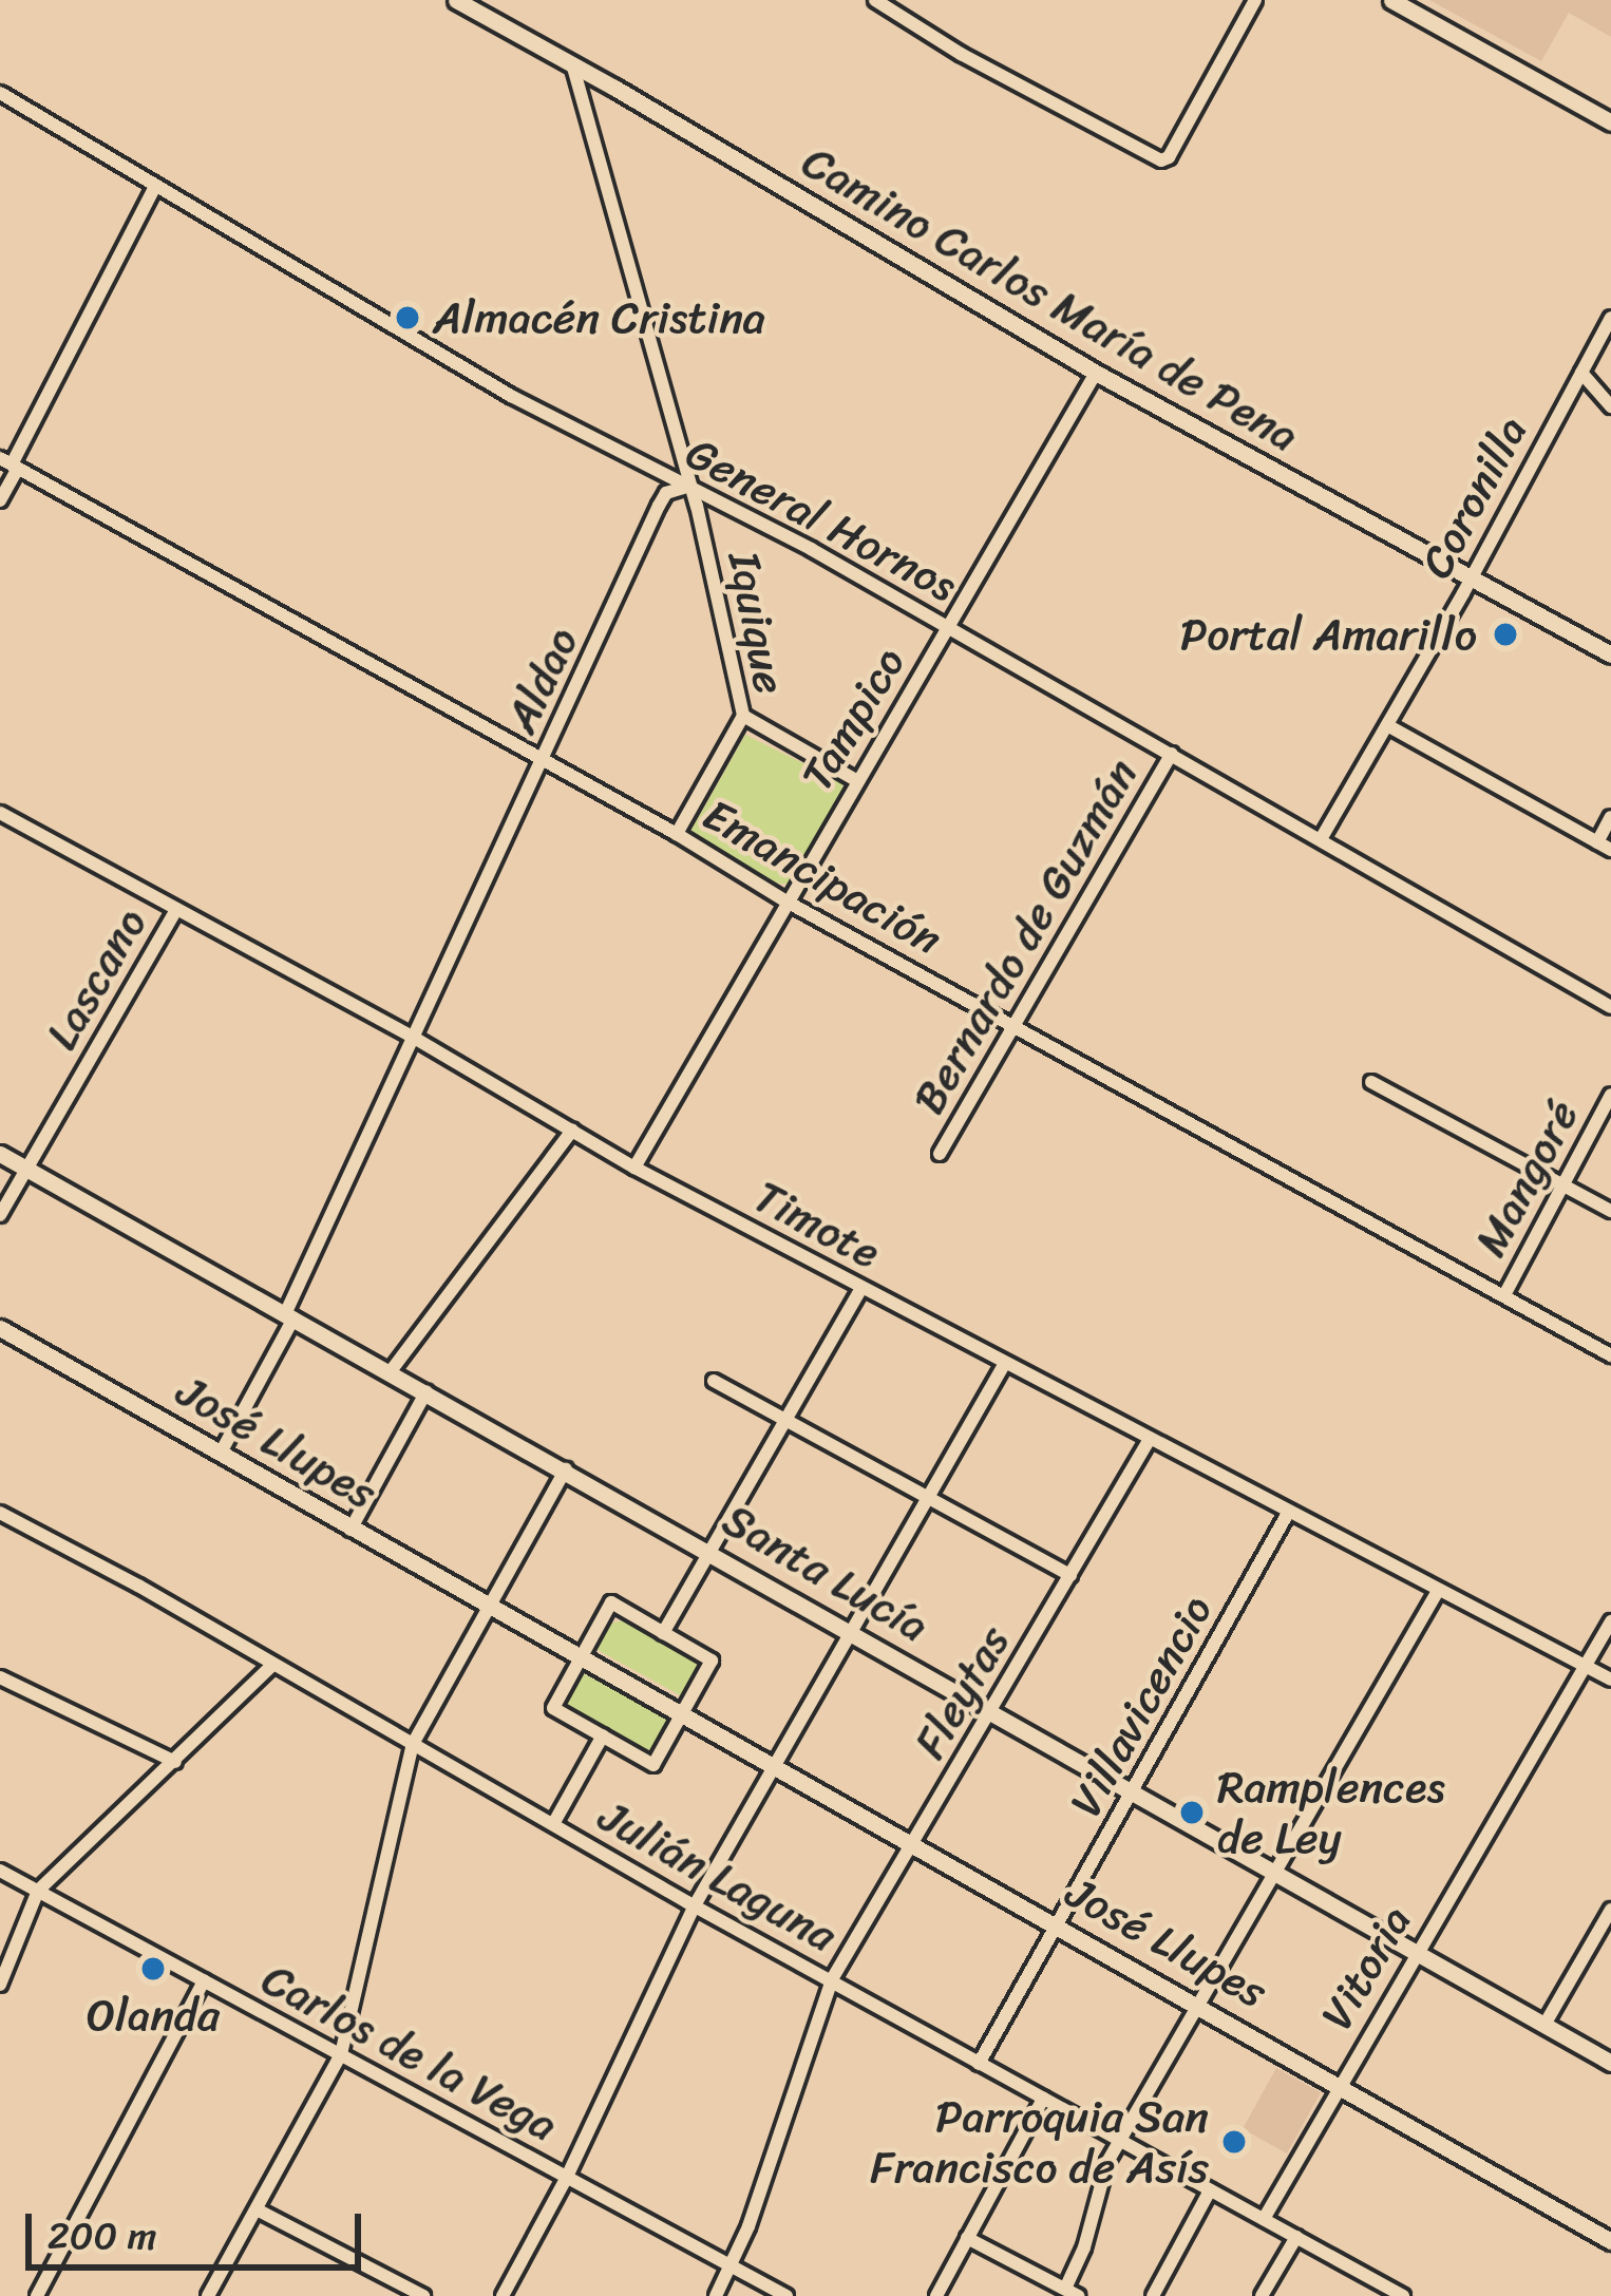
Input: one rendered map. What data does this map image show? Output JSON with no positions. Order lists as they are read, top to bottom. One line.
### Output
{"streets":{"street":["Camino Carlos María de Pena","Coronilla","General Hornos","Iquique","Aldao","Tampico","Emancipación","Bernardo de Guzmán","Lascano","Mangoré","Timote","José Llupes","Santa Lucía","Fleytas","Villavicencio","Julián Laguna","Vitoria","Carlos de la Vega"]},"crossings":[["Camino Carlos María de Pena","Coronilla"],["Camino Carlos María de Pena","Tampico"],["Coronilla","General Hornos"],["General Hornos","Iquique"],["General Hornos","Aldao"],["General Hornos","Tampico"],["General Hornos","Bernardo de Guzmán"],["Iquique","Aldao"],["Iquique","Emancipación"],["Aldao","Emancipación"],["Aldao","Timote"],["Aldao","José Llupes"],["Aldao","Santa Lucía"],["Tampico","Emancipación"],["Tampico","Timote"],["Emancipación","Bernardo de Guzmán"],["Emancipación","Mangoré"],["Lascano","Timote"],["Lascano","Santa Lucía"],["Timote","Fleytas"],["Timote","Villavicencio"],["Timote","Vitoria"],["José Llupes","Fleytas"],["José Llupes","Villavicencio"],["José Llupes","Vitoria"],["Santa Lucía","Fleytas"],["Santa Lucía","Villavicencio"],["Santa Lucía","Vitoria"],["Fleytas","Julián Laguna"],["Fleytas","Carlos de la Vega"],["Villavicencio","Julián Laguna"],["Julián Laguna","Vitoria"]],"places":["Almacén Cristina","Portal Amarillo","Ramplences de Ley","Olanda","Parroquia San Francisco de Asís"],"scale_bar":"200 m"}
